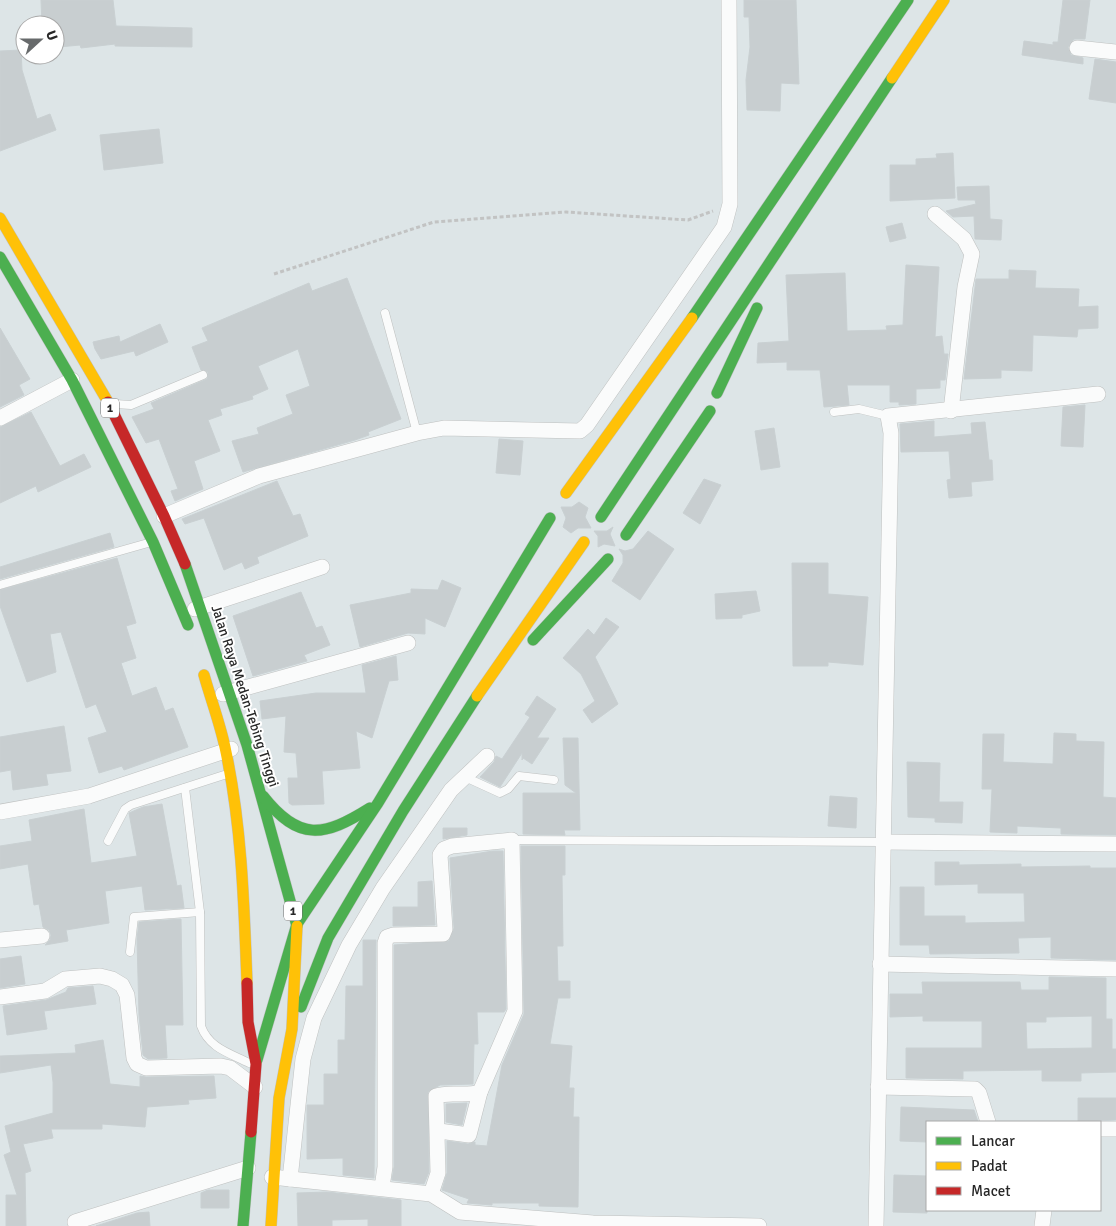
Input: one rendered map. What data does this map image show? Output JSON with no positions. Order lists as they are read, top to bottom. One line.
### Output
{"streets":{"highway":["1","Jalan Raya Medan-Tebing Tinggi"]},"legend":["Lancar","Padat","Macet"],"north":"right"}
